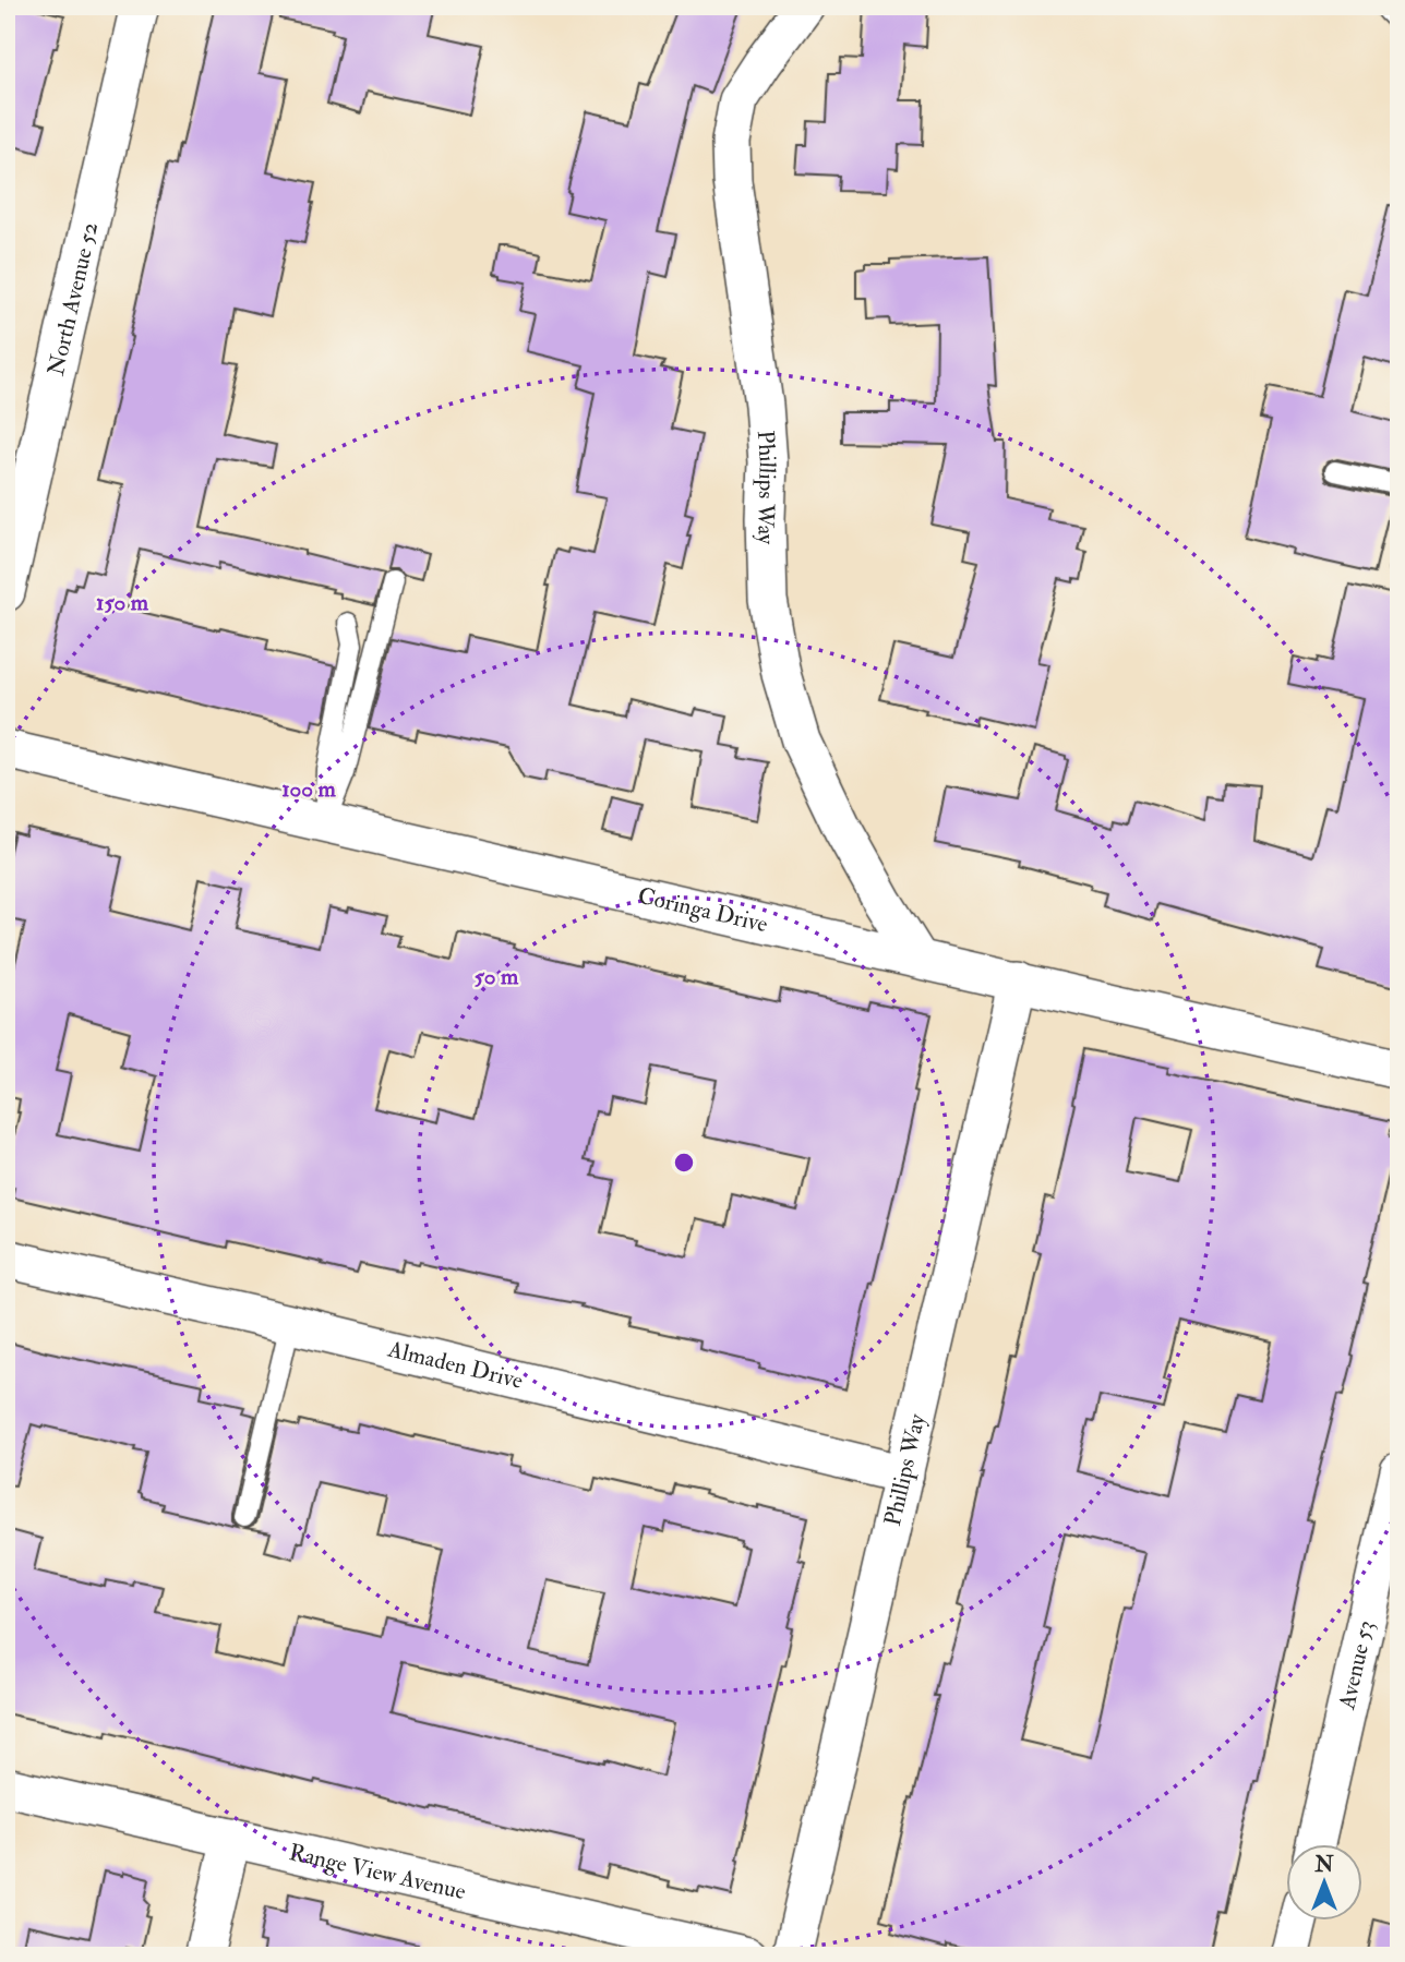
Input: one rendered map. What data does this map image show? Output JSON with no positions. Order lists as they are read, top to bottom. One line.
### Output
{"streets":{"street":["North Avenue 52","Phillips Way","Coringa Drive","Almaden Drive","Avenue 53","Range View Avenue"]},"crossings":[["Phillips Way","Coringa Drive"],["Phillips Way","Almaden Drive"]],"north":"top","rings":["150 m","100 m","50 m"]}
